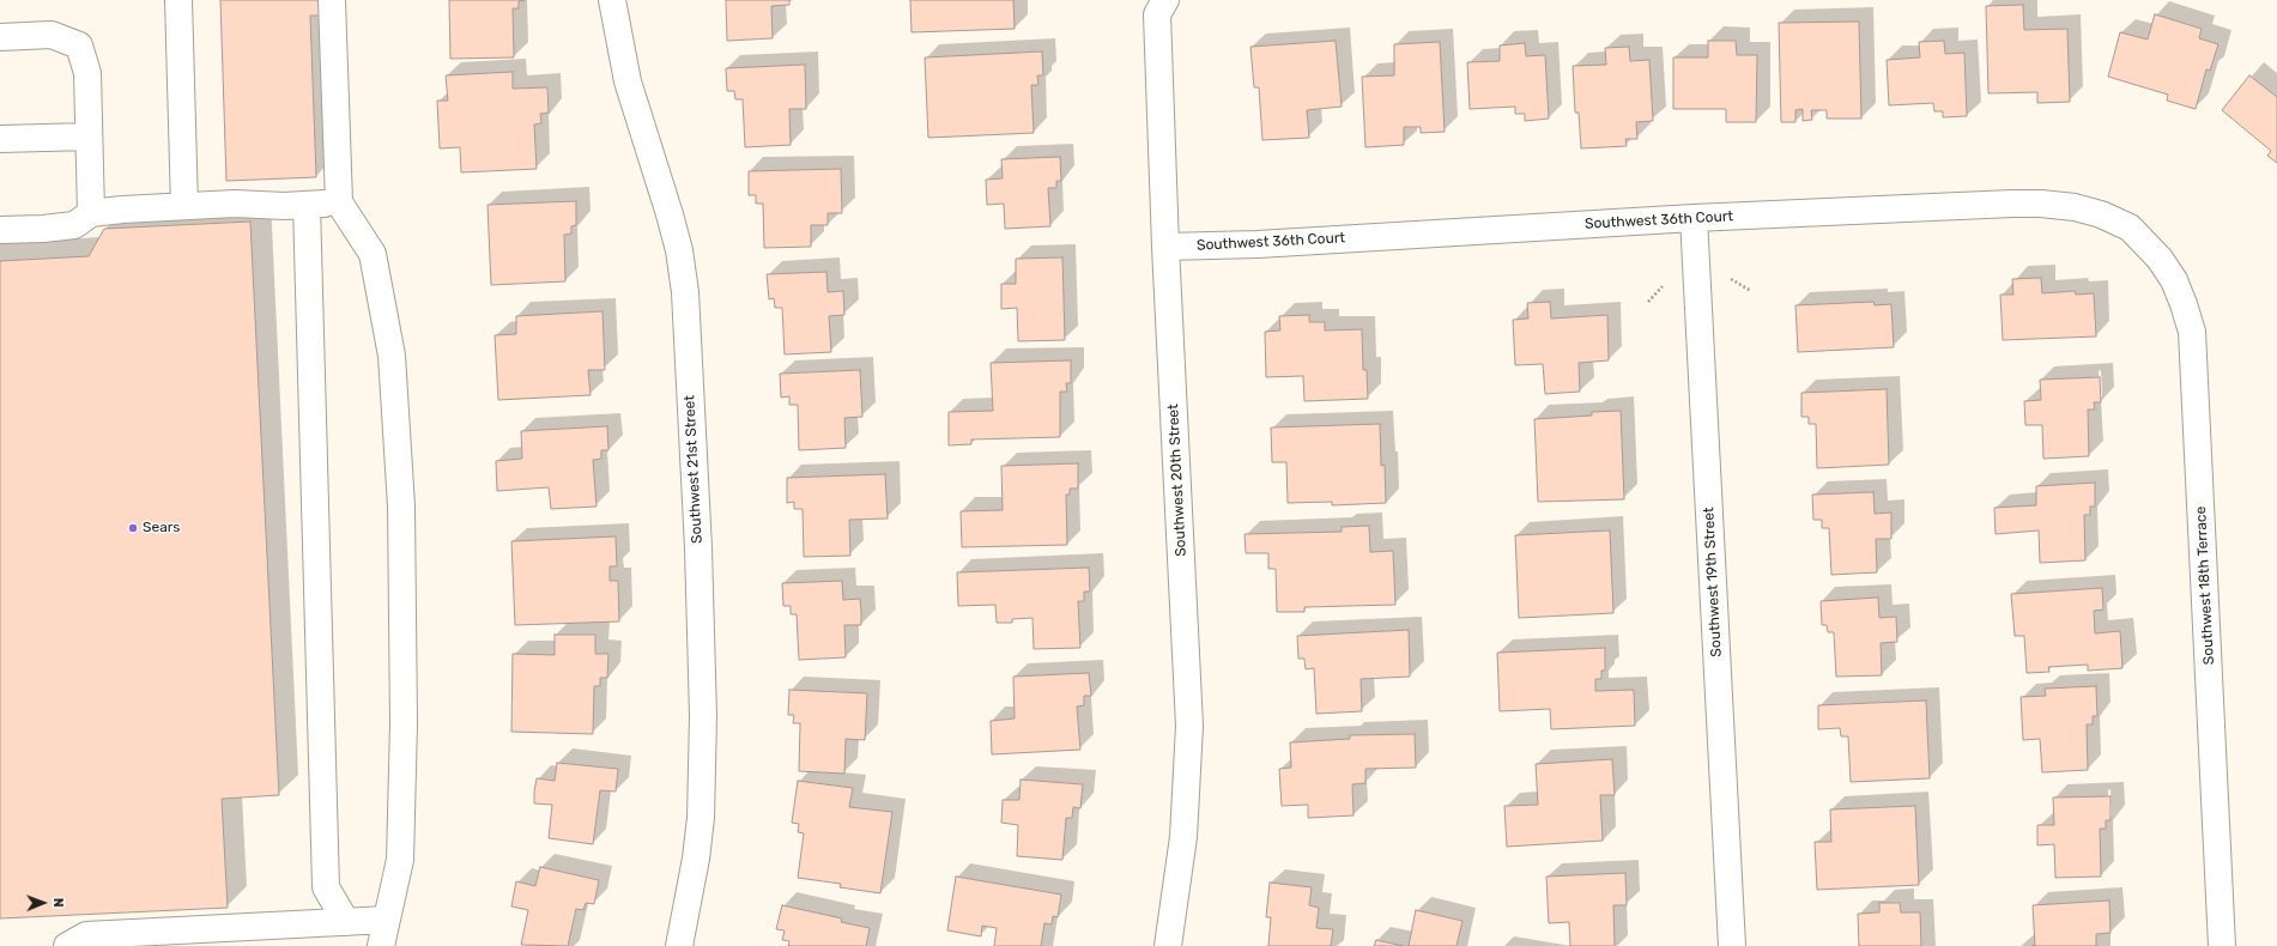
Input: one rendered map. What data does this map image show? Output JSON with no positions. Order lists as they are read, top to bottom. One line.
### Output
{"streets":{"street":["Southwest 36th Court","Southwest 21st Street","Southwest 20th Street","Southwest 19th Street","Southwest 18th Terrace"]},"crossings":[["Southwest 36th Court","Southwest 20th Street"],["Southwest 36th Court","Southwest 19th Street"],["Southwest 36th Court","Southwest 18th Terrace"]],"places":["Sears"],"north":"right"}
